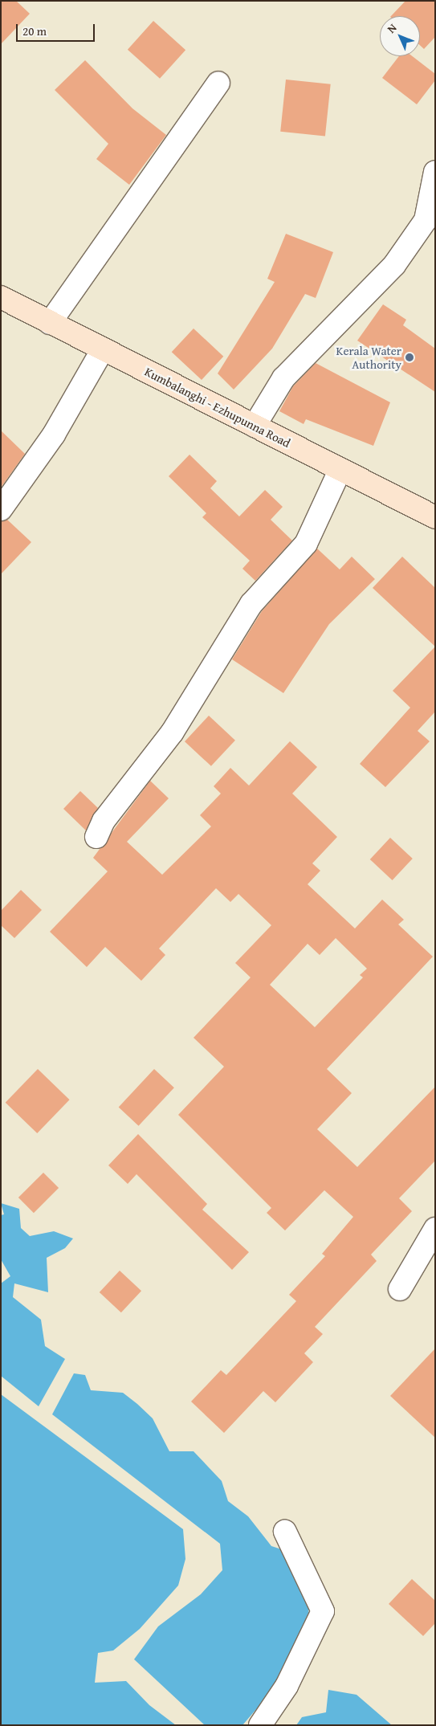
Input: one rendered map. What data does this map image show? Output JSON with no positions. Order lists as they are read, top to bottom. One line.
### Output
{"streets":{"main road":["Kumbalanghi - Ezhupunna Road"]},"places":["Kerala Water Authority"],"scale_bar":"20 m","north":"top left"}
